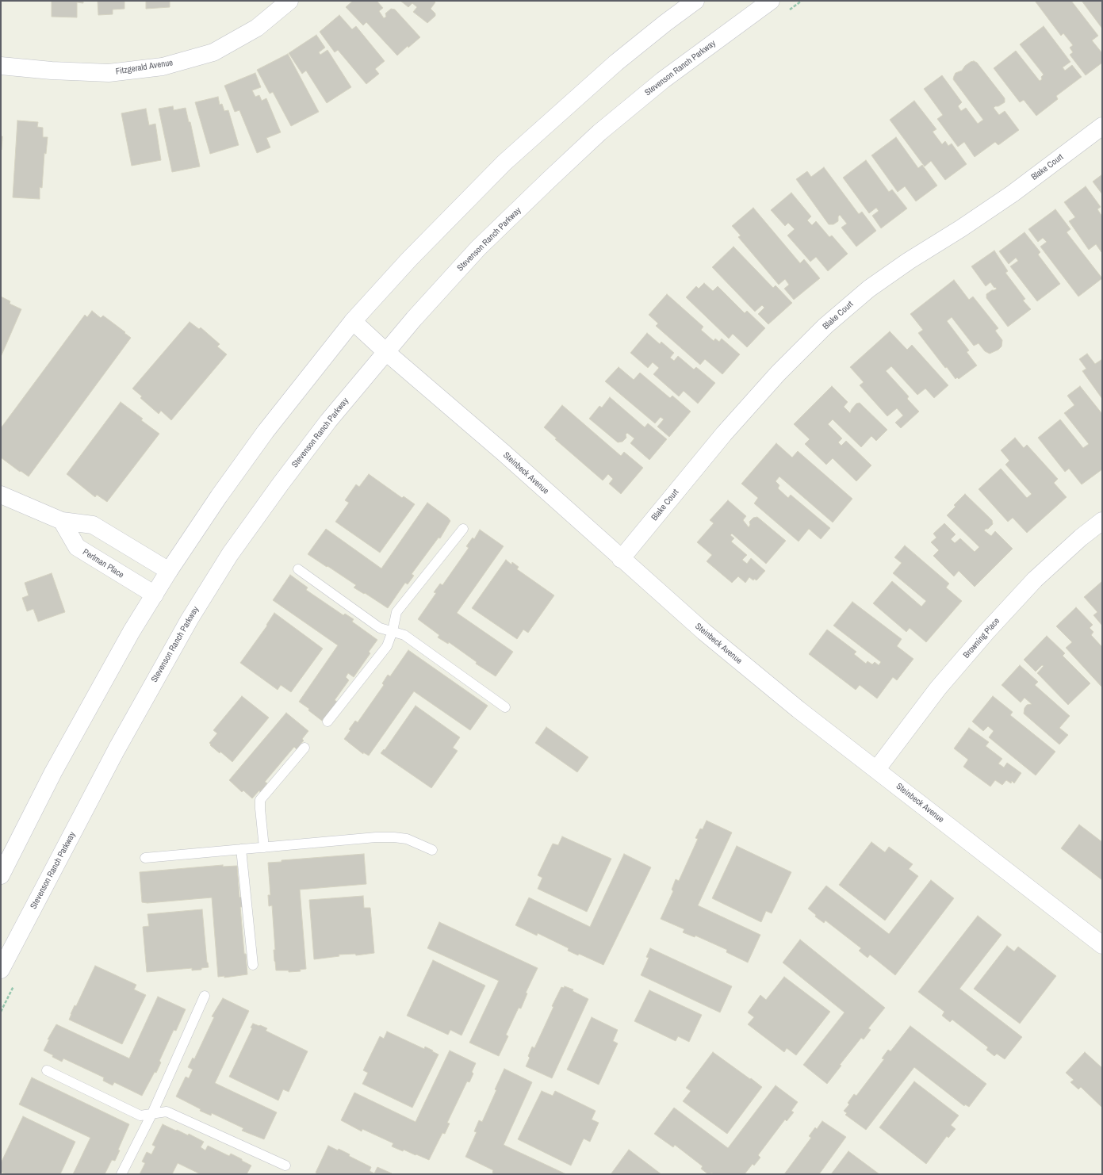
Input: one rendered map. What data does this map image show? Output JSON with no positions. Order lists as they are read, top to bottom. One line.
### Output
{"streets":{"street":["Fitzgerald Avenue","Stevenson Ranch Parkway","Blake Court","Steinbeck Avenue","Perlman Place","Browning Place"]},"crossings":[["Stevenson Ranch Parkway","Steinbeck Avenue"],["Blake Court","Steinbeck Avenue"],["Steinbeck Avenue","Browning Place"]]}
